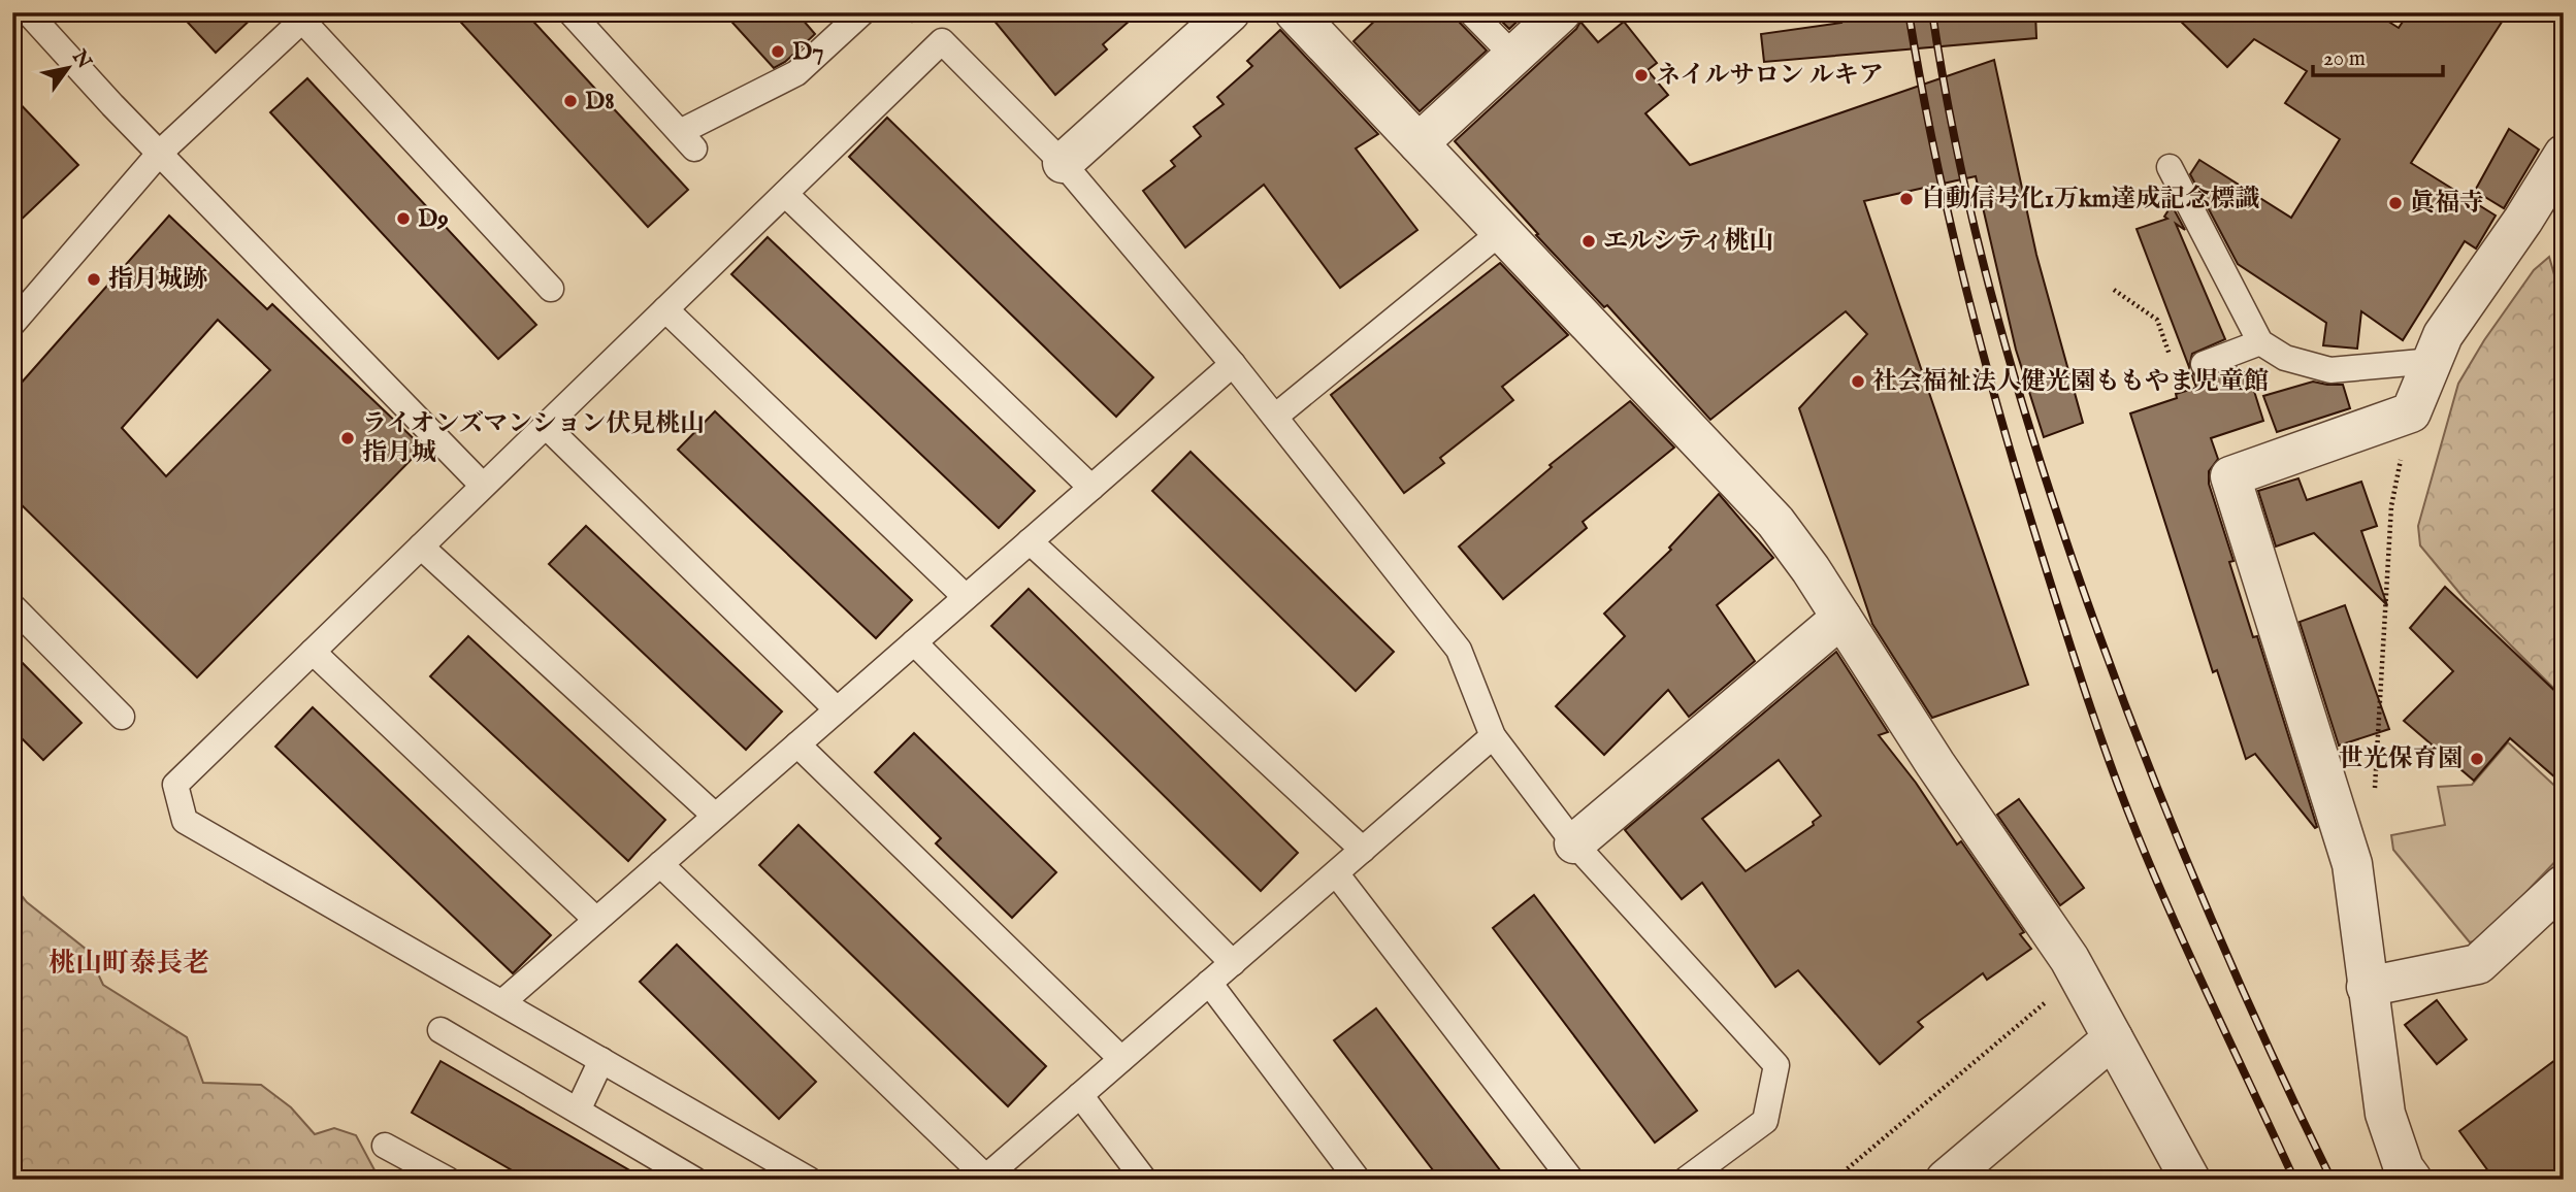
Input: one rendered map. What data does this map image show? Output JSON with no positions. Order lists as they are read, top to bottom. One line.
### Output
{"districts":["桃山町泰長老"],"places":["D7","ネイルサロン ルキア","D8","自動信号化1万km達成記念標識","眞福寺","D9","エルシティ桃山","指月城跡","社会福祉法人健光園ももやま児童館","ライオンズマンション伏見桃山 指月城","世光保育園"],"scale_bar":"20 m","north":"top right"}
